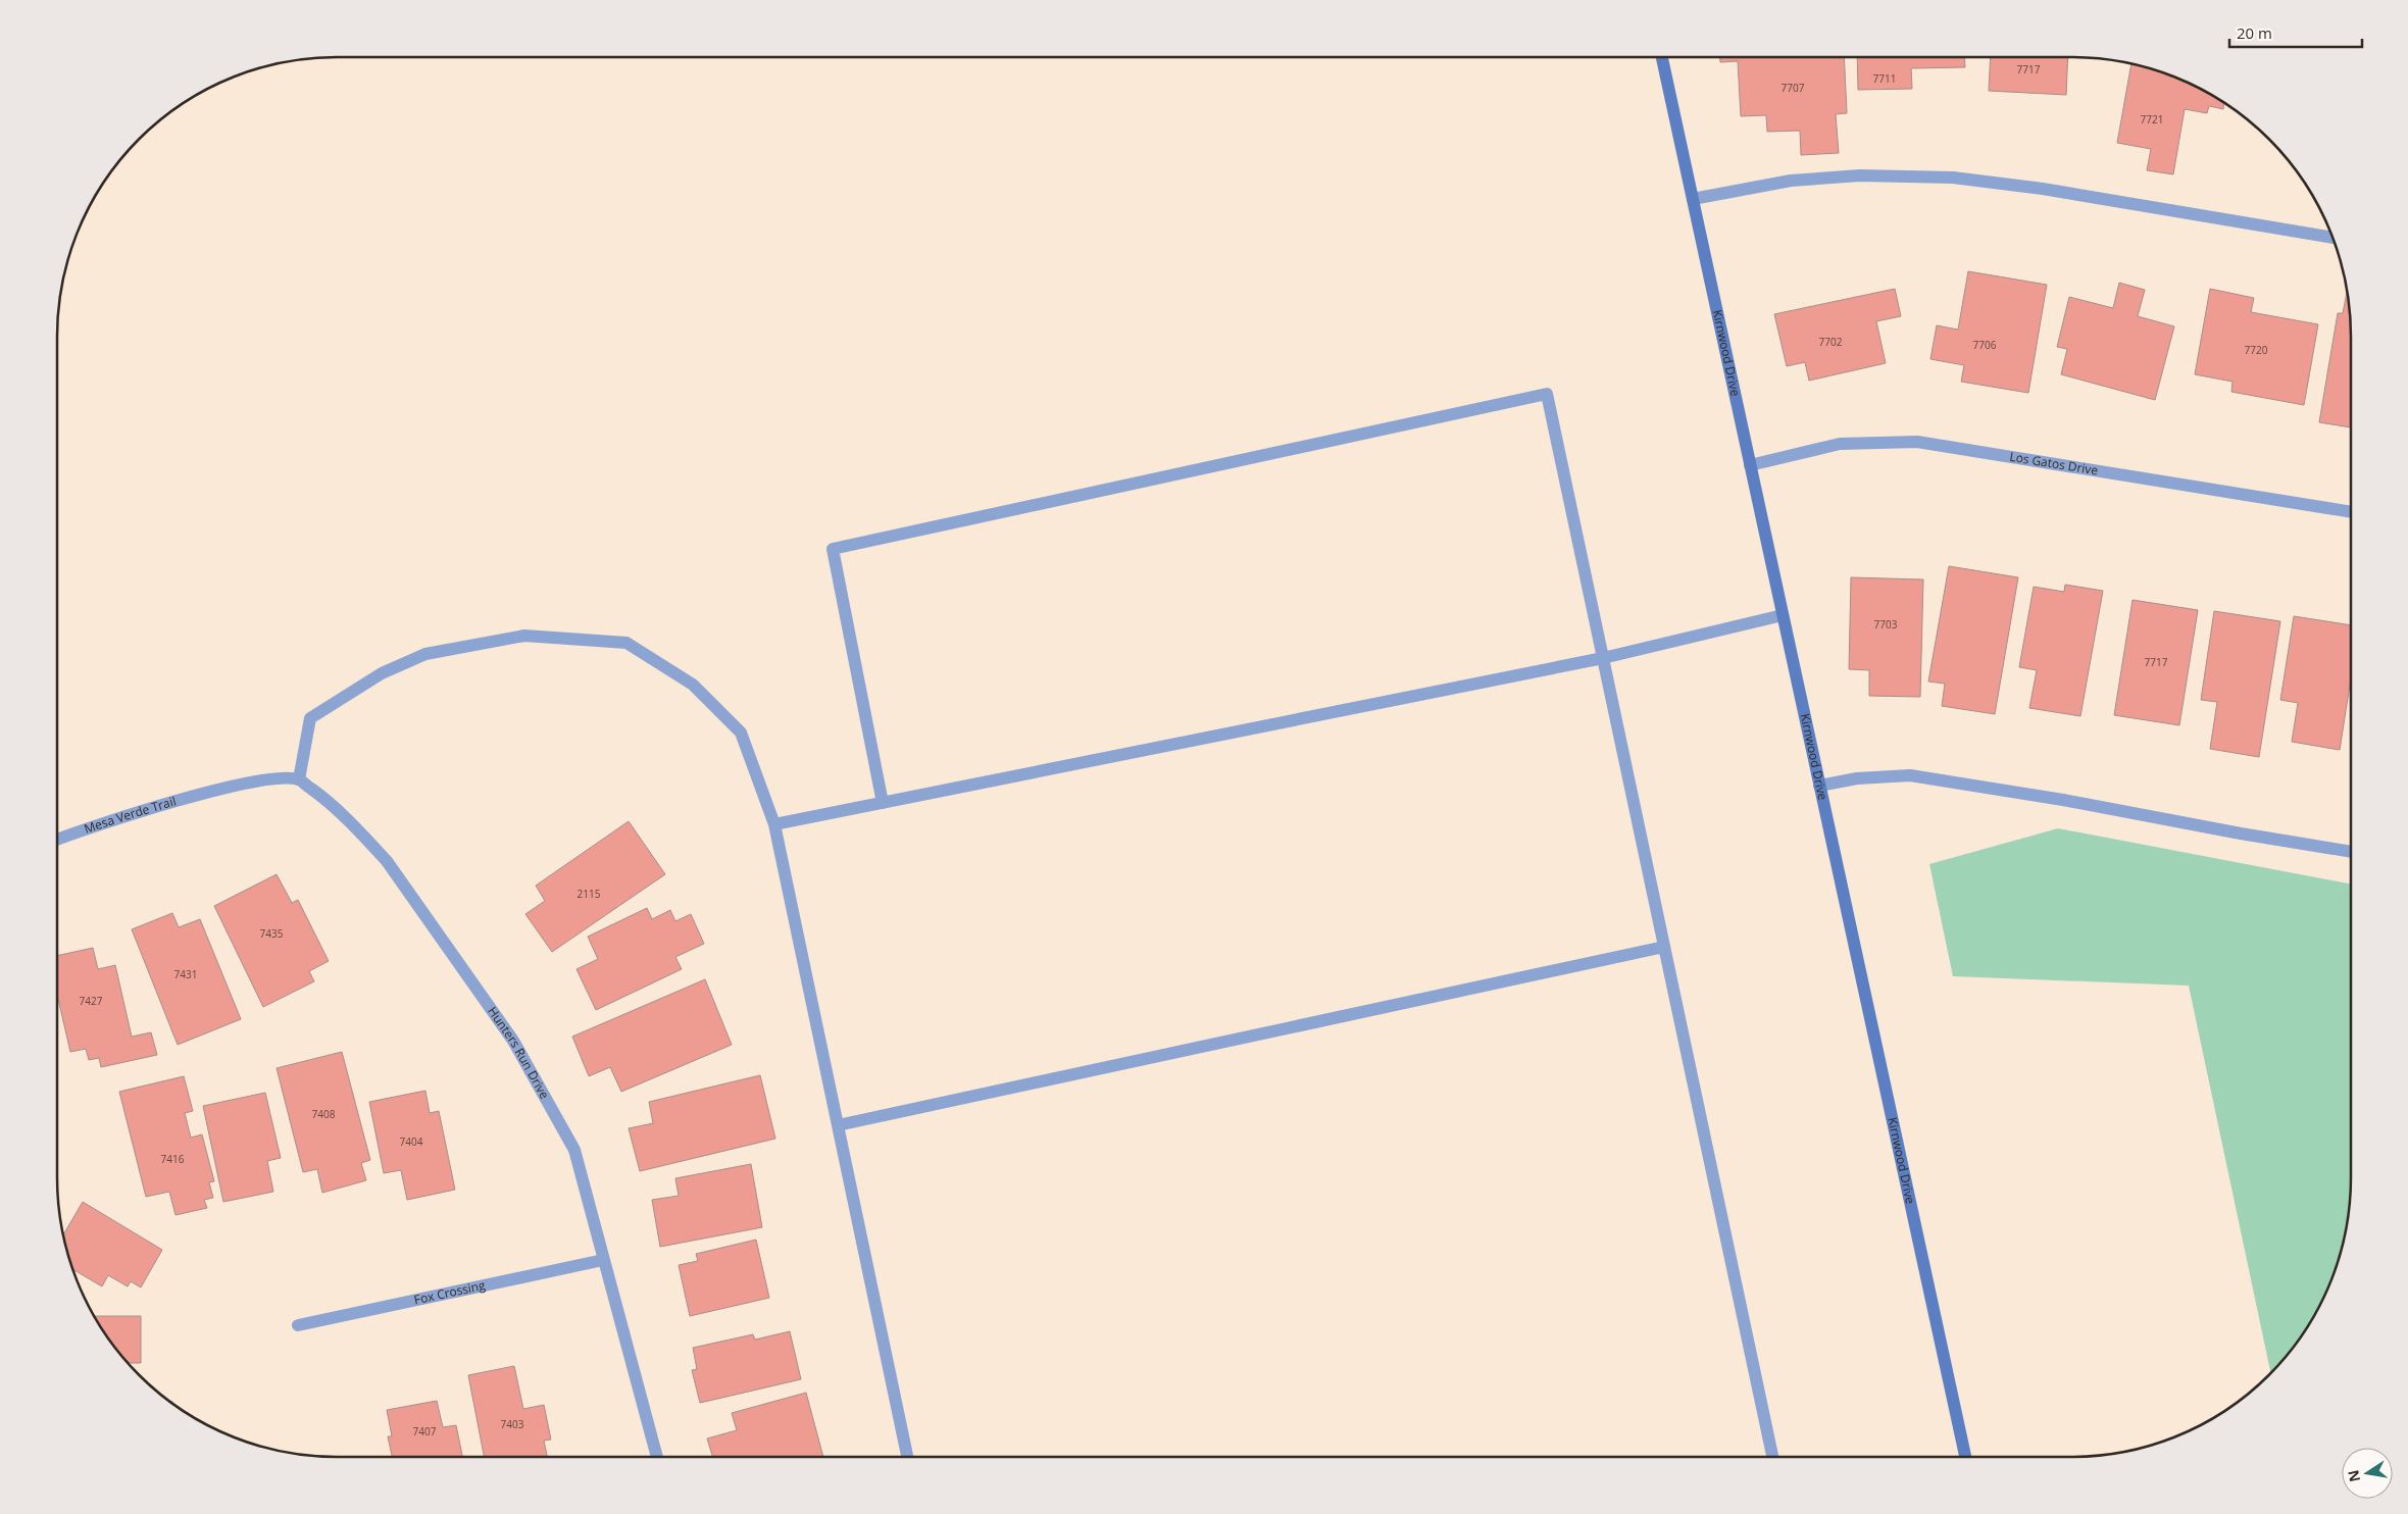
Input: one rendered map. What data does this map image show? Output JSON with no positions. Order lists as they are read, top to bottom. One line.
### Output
{"streets":{"street":["Kirnwood Drive","Los Gatos Drive","Mesa Verde Trail","Hunters Run Drive","Fox Crossing"]},"crossings":[["Kirnwood Drive","Los Gatos Drive"],["Mesa Verde Trail","Hunters Run Drive"],["Hunters Run Drive","Fox Crossing"]],"house_numbers":["7717","7711","7707","7721","7702","7706","7720","7703","7717","2115","7435","7431","7427","7408","7404","7416","7403","7407"],"scale_bar":"20 m","north":"left"}
